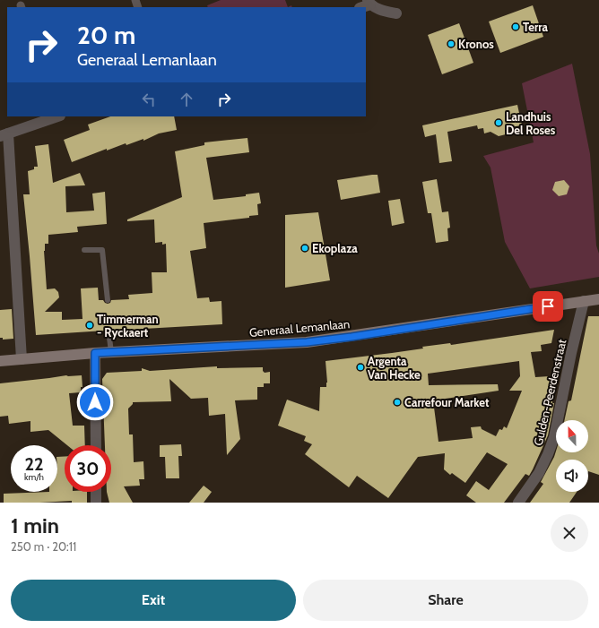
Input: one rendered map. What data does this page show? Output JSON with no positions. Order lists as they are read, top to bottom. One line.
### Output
{"streets":{"main road":["Generaal Lemanlaan"],"street":["Gulden-Peerdenstraat"]},"crossings":[["Generaal Lemanlaan","Gulden-Peerdenstraat"]],"places":["Terra","Kronos","Landhuis Del Roses","Ekoplaza","Timmerman - Ryckaert","Argenta Van Hecke","Carrefour Market"],"north":"top","page":{"turn":["20 m","Generaal Lemanlaan"],"speed":"22 km/h","limit":"30","heading":["1 min","250 m · 20:11"],"buttons":["Exit","Share"]}}
